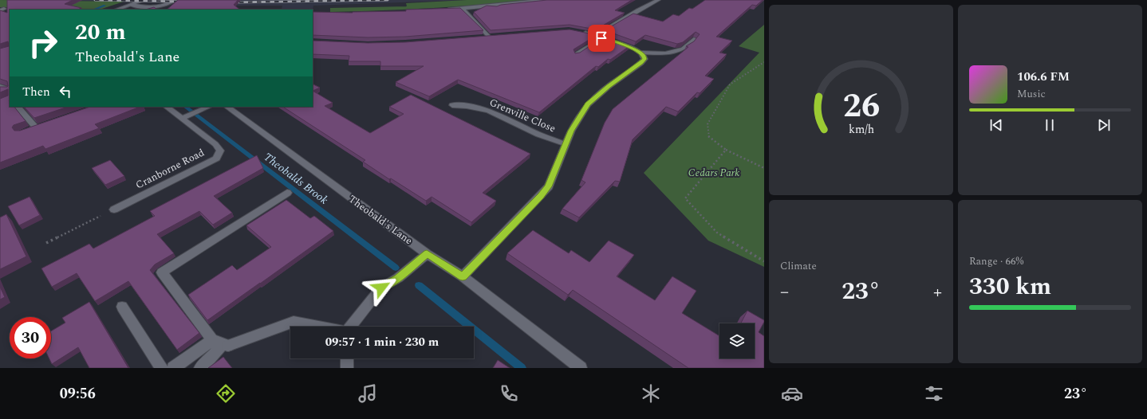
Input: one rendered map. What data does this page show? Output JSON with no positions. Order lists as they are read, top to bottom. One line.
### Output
{"streets":{"street":["Grenville Close","Cranborne Road","Theobald's Lane"]},"water":["Theobalds Brook"],"parks":["Cedars Park"],"page":{"turn":["20 m","Theobald's Lane"],"song":["106.6 FM","Music"],"then":"Then","tile":["Climate",["Range · 66%","330 km"]],"heat":["−","23°","+"],"limit":"30","trip":"09:57 · 1 min · 230 m","tabs":["09:56","23°"],"gauge":["26","km/h"]}}
